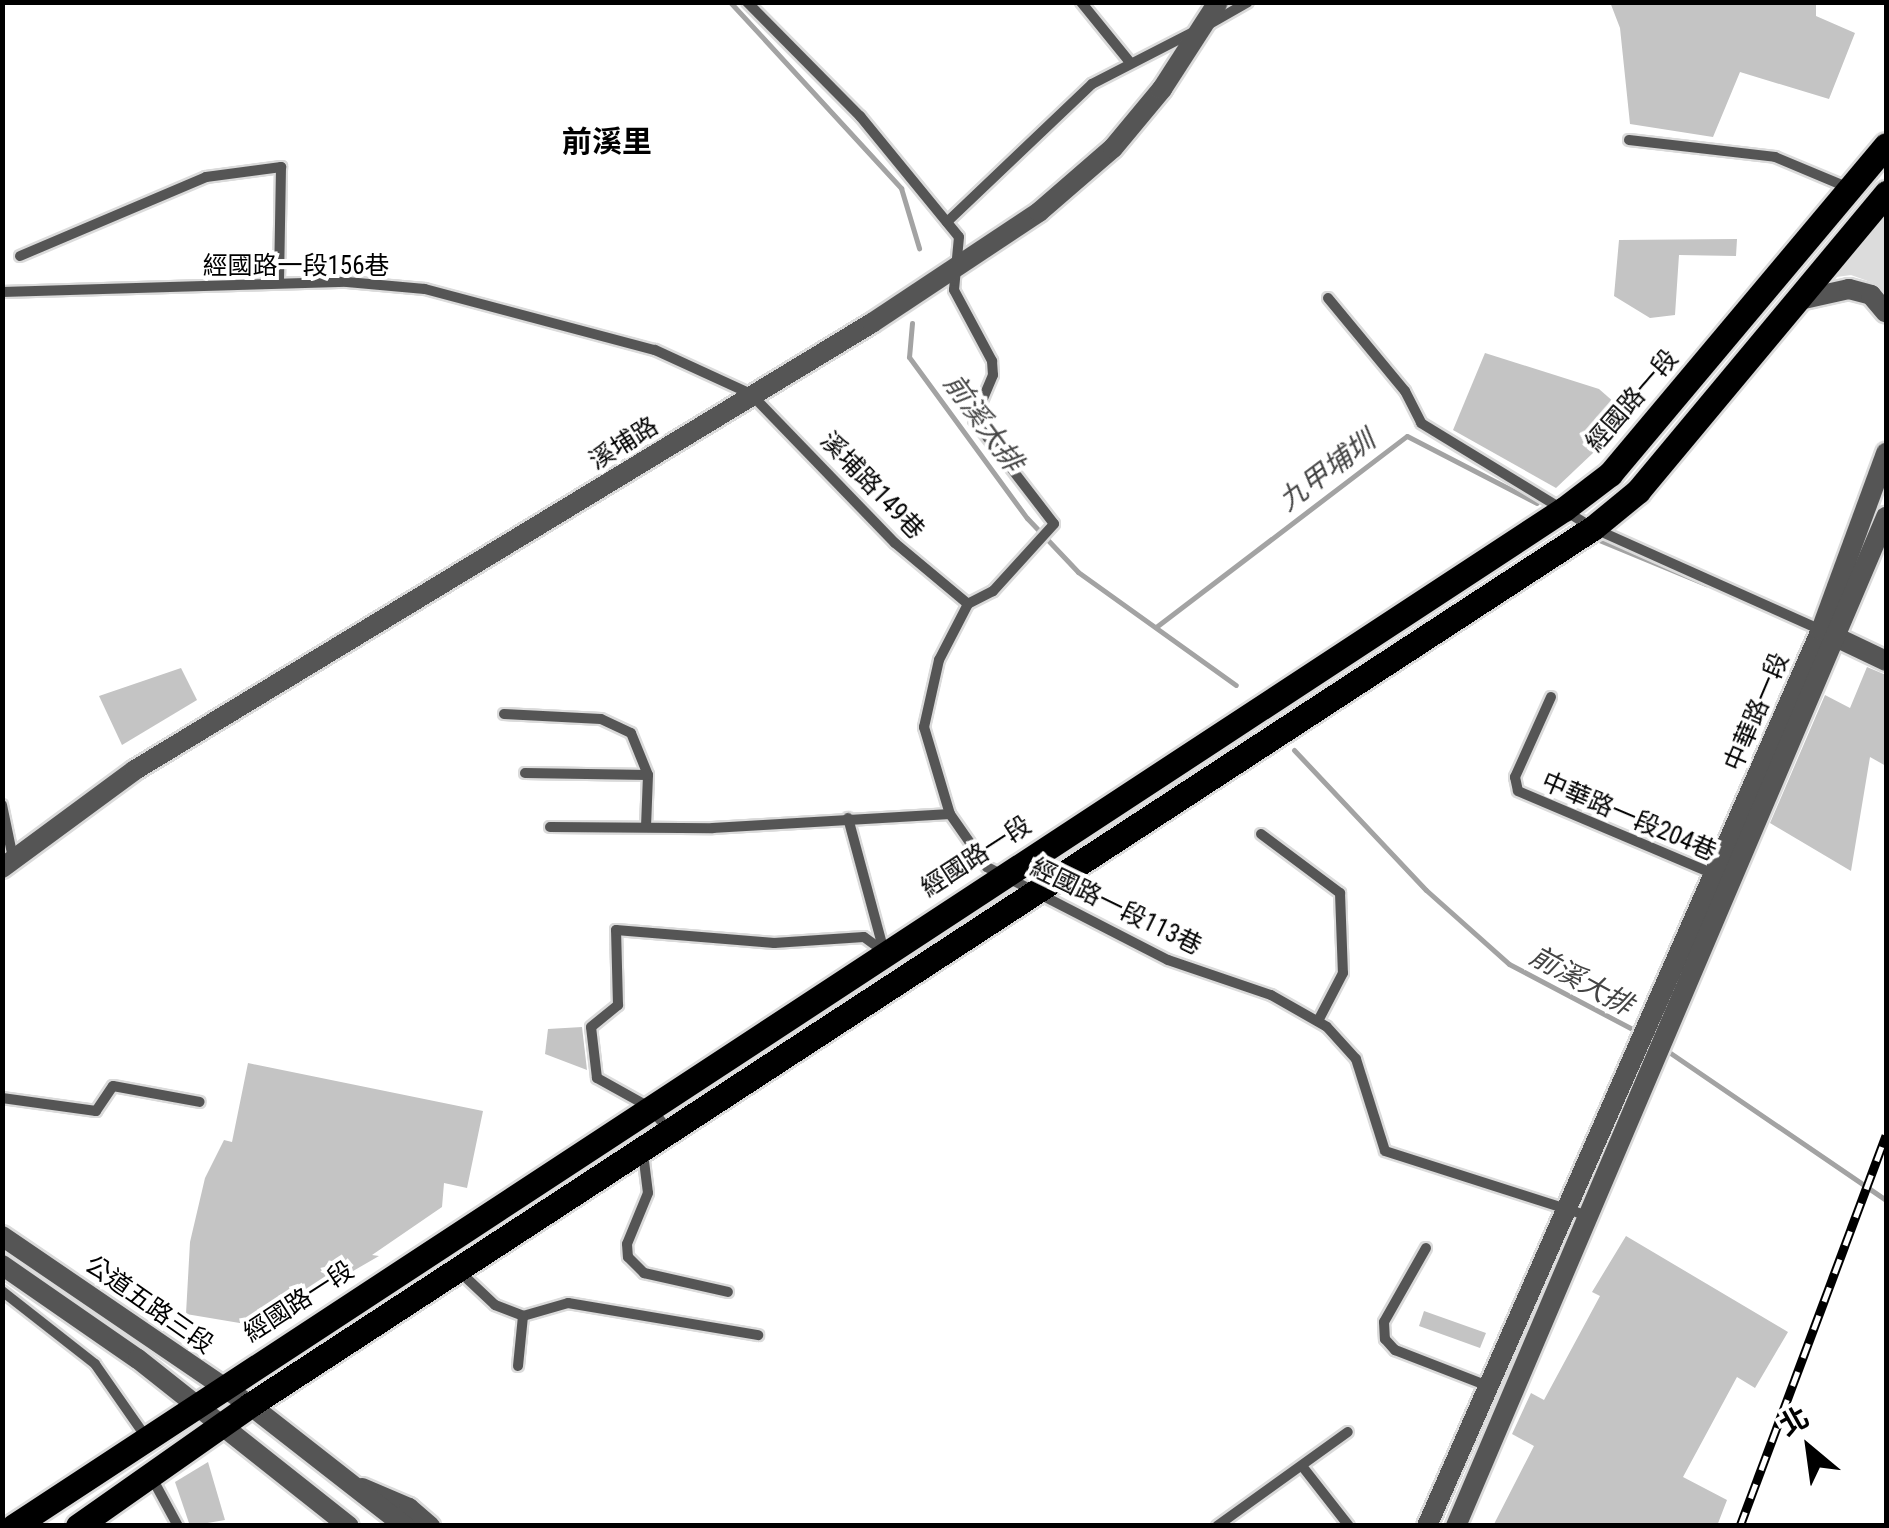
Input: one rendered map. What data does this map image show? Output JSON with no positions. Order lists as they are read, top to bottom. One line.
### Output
{"streets":{"main road":["經國路一段"],"street":["溪埔路","中華路一段","公道五路三段"],"lane":["經國路一段156巷","溪埔路149巷","中華路一段204巷","經國路一段113巷"]},"crossings":[["經國路一段156巷","溪埔路"],["經國路一段156巷","溪埔路149巷"],["經國路一段","經國路一段113巷"],["經國路一段","公道五路三段"],["溪埔路","溪埔路149巷"],["中華路一段","中華路一段204巷"],["中華路一段","經國路一段113巷"]],"districts":["前溪里"],"water":["前溪大排","九甲埔圳"],"north":"top left"}
